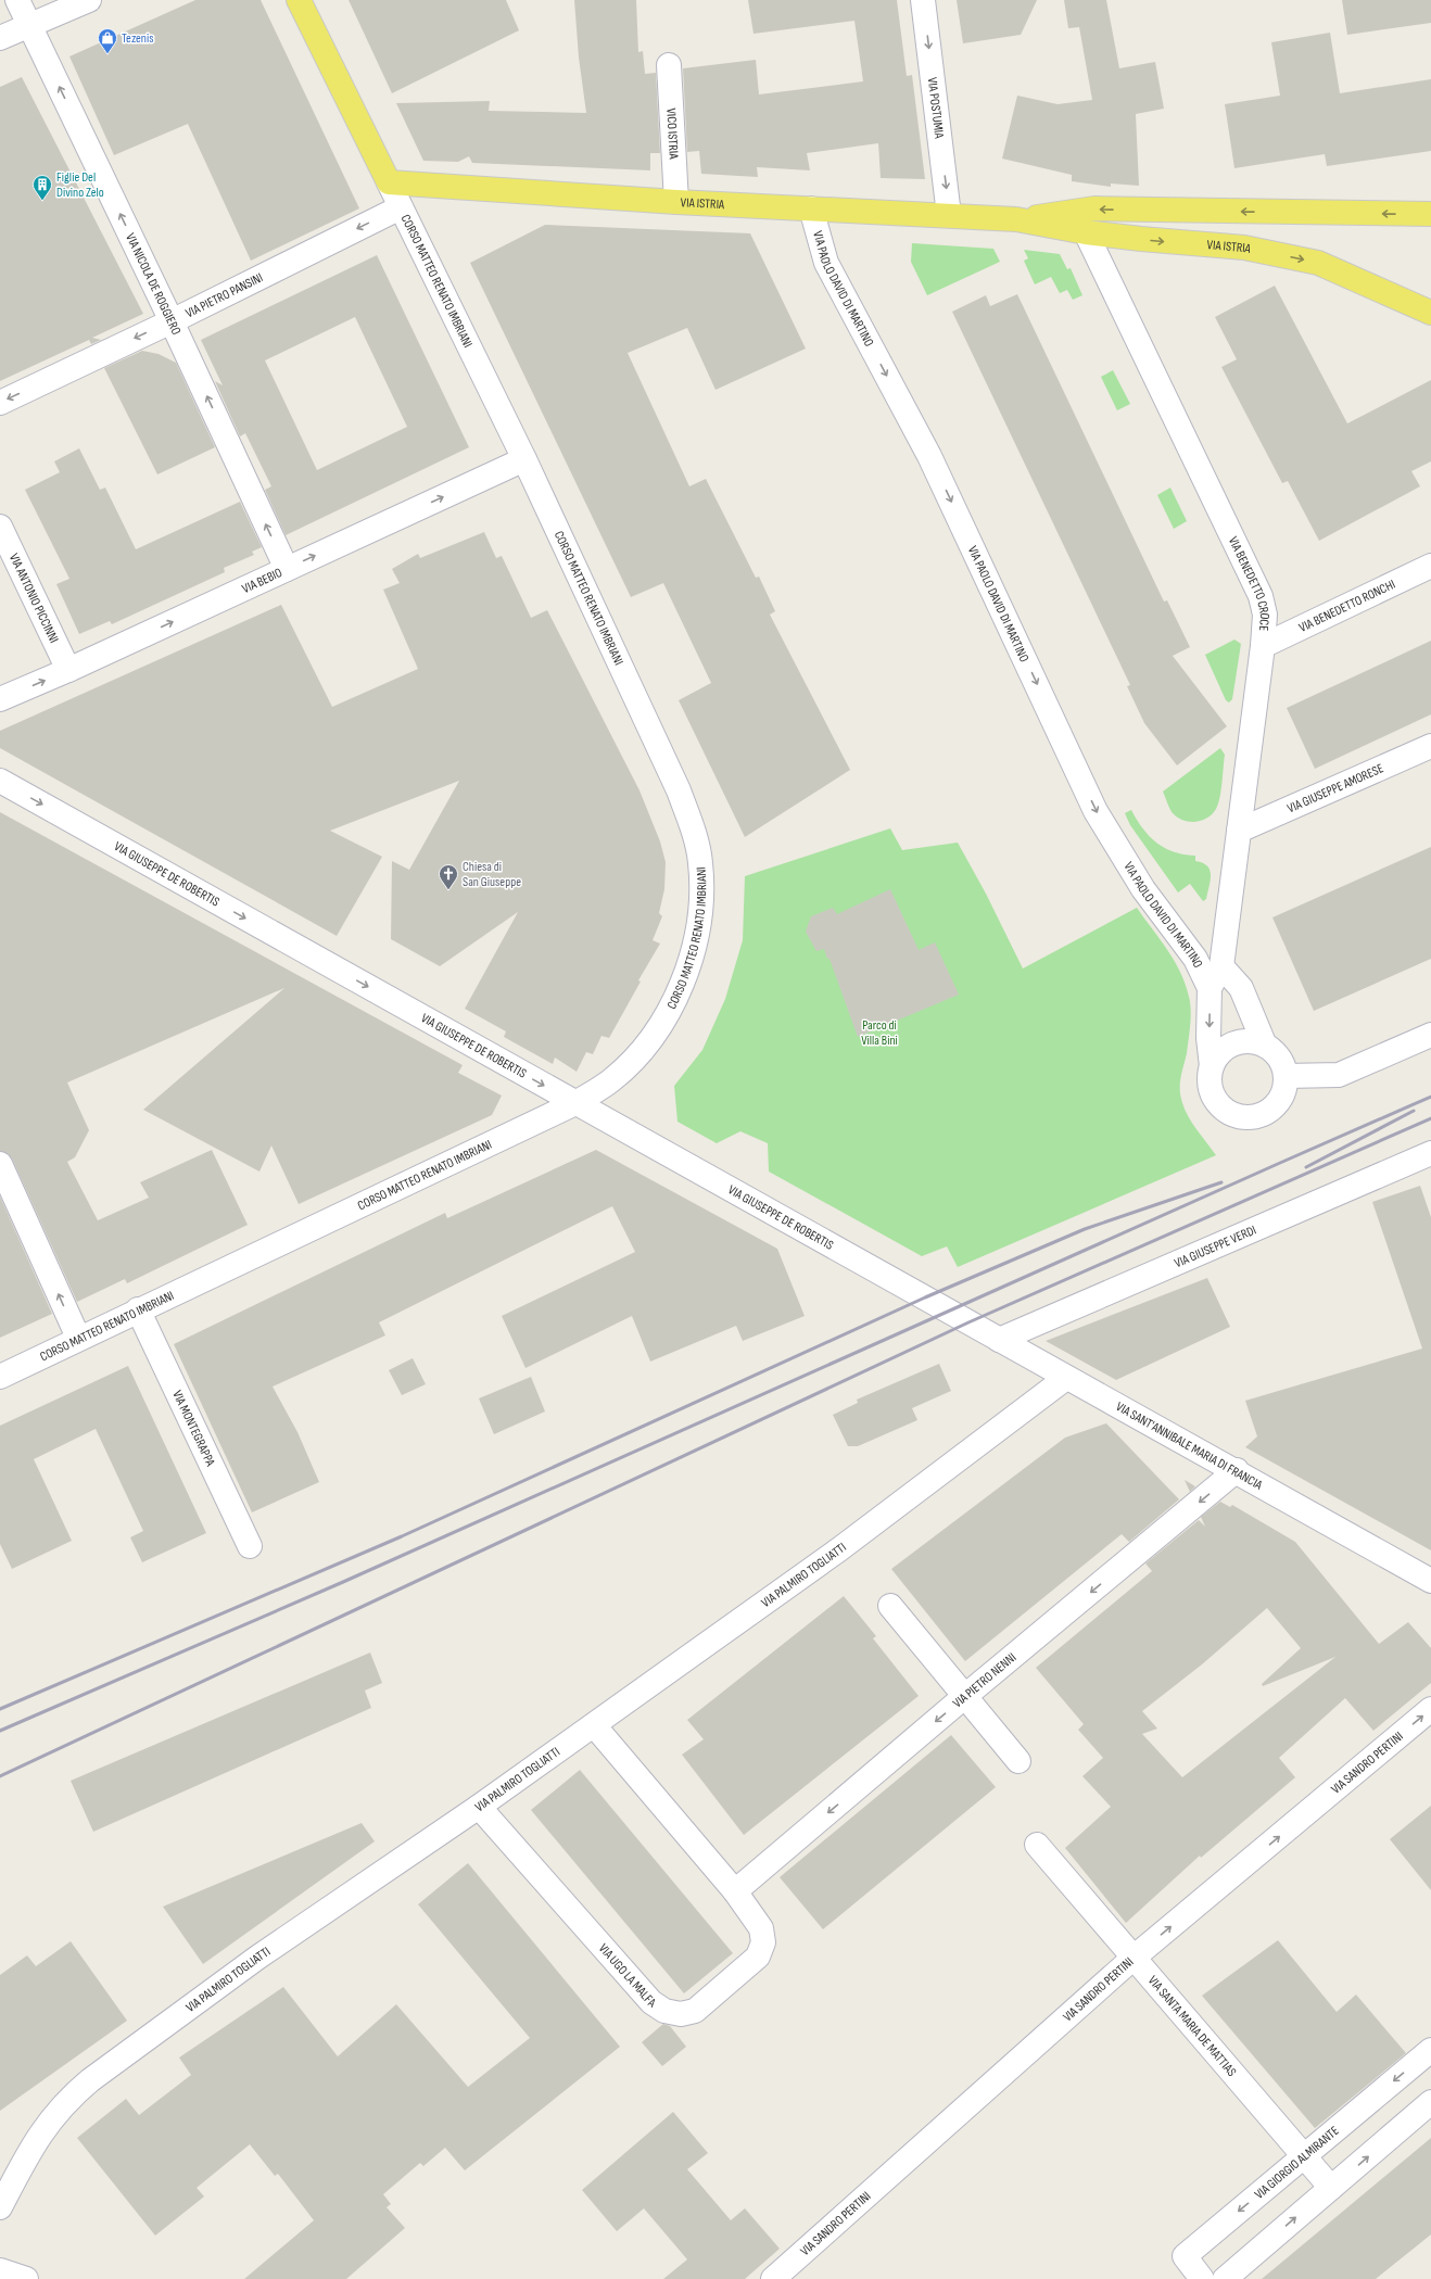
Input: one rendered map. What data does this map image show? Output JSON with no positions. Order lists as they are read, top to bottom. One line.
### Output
{"streets":{"main road":["VIA ISTRIA","CORSO MATTEO RENATO IMBRIANI"],"street":["VIA POSTUMIA","VICO ISTRIA","VIA NICOLA DE ROGGIERO","VIA PAOLO DAVID DI MARTINO","VIA PIETRO PANSINI","VIA BEBIO","VIA BENEDETTO CROCE","VIA ANTONIO PICCINNI","VIA BENEDETTO RONCHI","VIA GIUSEPPE AMORESE","VIA GIUSEPPE DE ROBERTIS","VIA GIUSEPPE VERDI","VIA MONTEGRAPPA","VIA SANT'ANNIBALE MARIA DI FRANCIA","VIA PALMIRO TOGLIATTI","VIA PIETRO NENNI","VIA SANDRO PERTINI","VIA UGO LA MALFA","VIA SANTA MARIA DE MATTIAS","VIA GIORGIO ALMIRANTE"]},"crossings":[["VIA POSTUMIA","VIA ISTRIA"],["VICO ISTRIA","VIA ISTRIA"],["VIA ISTRIA","CORSO MATTEO RENATO IMBRIANI"],["VIA ISTRIA","VIA PAOLO DAVID DI MARTINO"],["VIA ISTRIA","VIA BENEDETTO CROCE"],["CORSO MATTEO RENATO IMBRIANI","VIA PIETRO PANSINI"],["CORSO MATTEO RENATO IMBRIANI","VIA BEBIO"],["CORSO MATTEO RENATO IMBRIANI","VIA GIUSEPPE DE ROBERTIS"],["CORSO MATTEO RENATO IMBRIANI","VIA MONTEGRAPPA"],["VIA NICOLA DE ROGGIERO","VIA PIETRO PANSINI"],["VIA NICOLA DE ROGGIERO","VIA BEBIO"],["VIA BEBIO","VIA ANTONIO PICCINNI"],["VIA BENEDETTO CROCE","VIA BENEDETTO RONCHI"],["VIA BENEDETTO CROCE","VIA GIUSEPPE AMORESE"],["VIA GIUSEPPE DE ROBERTIS","VIA SANT'ANNIBALE MARIA DI FRANCIA"],["VIA GIUSEPPE VERDI","VIA SANT'ANNIBALE MARIA DI FRANCIA"],["VIA SANT'ANNIBALE MARIA DI FRANCIA","VIA PALMIRO TOGLIATTI"],["VIA SANT'ANNIBALE MARIA DI FRANCIA","VIA PIETRO NENNI"],["VIA PALMIRO TOGLIATTI","VIA UGO LA MALFA"],["VIA PIETRO NENNI","VIA UGO LA MALFA"],["VIA SANDRO PERTINI","VIA SANTA MARIA DE MATTIAS"],["VIA SANTA MARIA DE MATTIAS","VIA GIORGIO ALMIRANTE"]],"one_way":["VIA POSTUMIA","VIA NICOLA DE ROGGIERO","VIA PAOLO DAVID DI MARTINO","VIA PIETRO PANSINI","VIA BEBIO","VIA GIUSEPPE DE ROBERTIS","VIA PIETRO NENNI","VIA SANDRO PERTINI"],"parks":["Parco di Villa Bini"],"places":{"shop":["Tezenis"],"building":["Figlie Del Divino Zelo"],"church":["Chiesa di San Giuseppe"]}}
